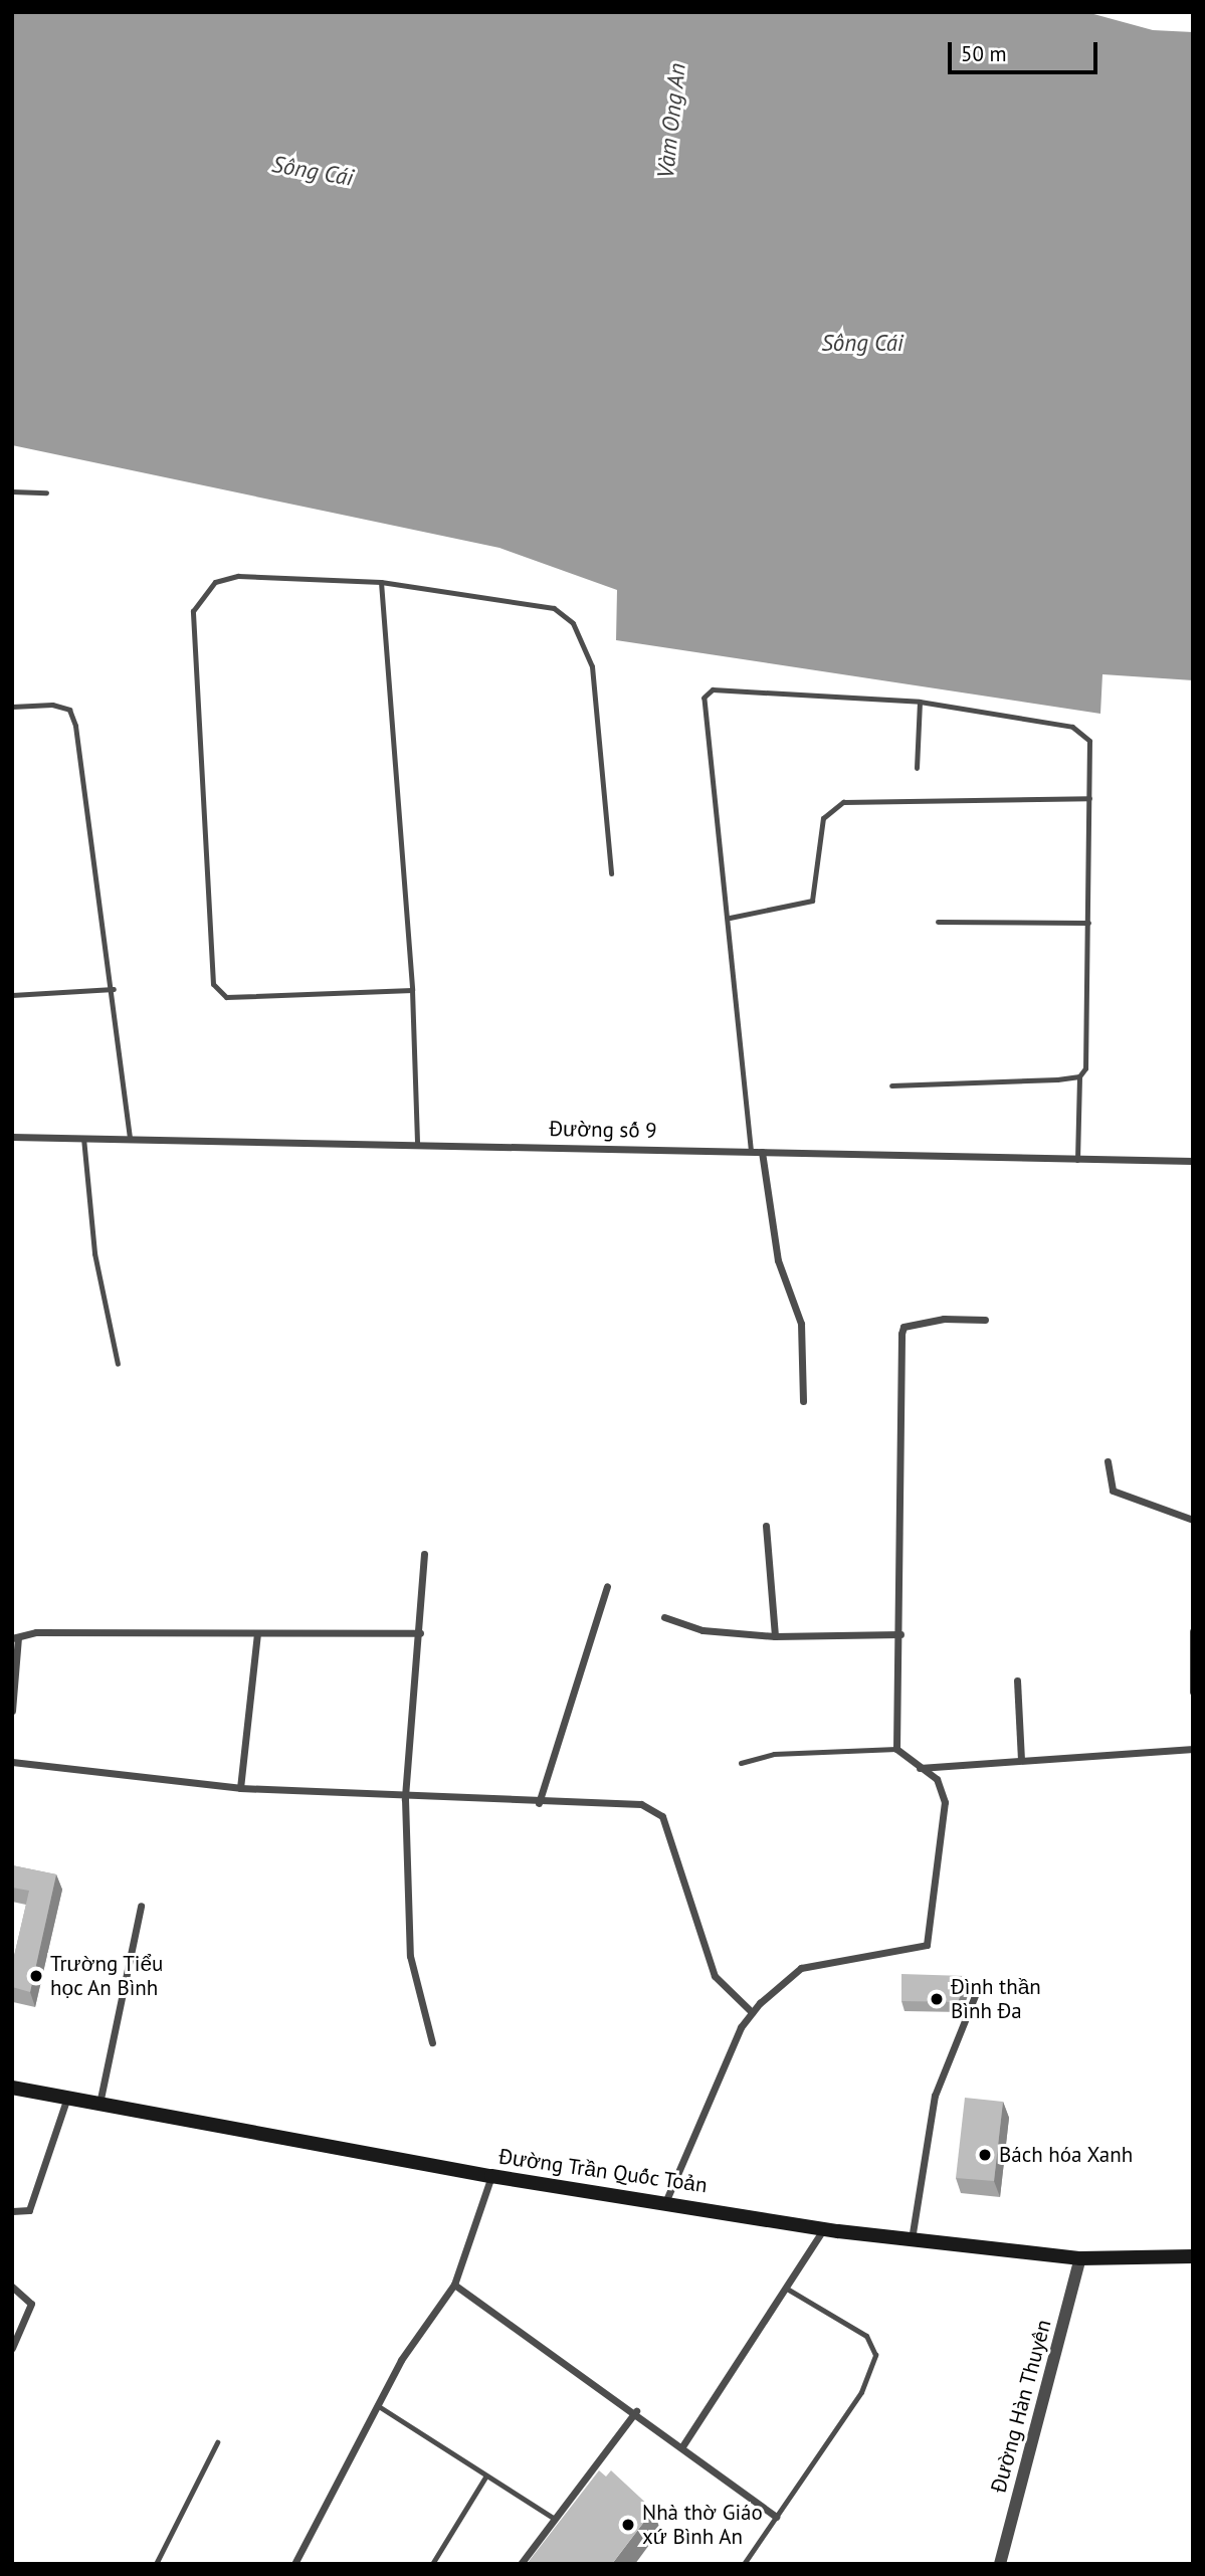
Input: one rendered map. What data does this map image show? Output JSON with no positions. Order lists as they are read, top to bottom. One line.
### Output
{"streets":{"main road":["Đường Trần Quốc Toản"],"street":["Đường số 9","Đường Hàn Thuyên"]},"crossings":[["Đường Trần Quốc Toản","Đường Hàn Thuyên"]],"water":["Vàm Ong An","Sông Cái"],"places":["Trường Tiểu học An Bình","Đình thần Bình Đa","Bách hóa Xanh","Nhà thờ Giáo xứ Bình An"],"scale_bar":"50 m"}
